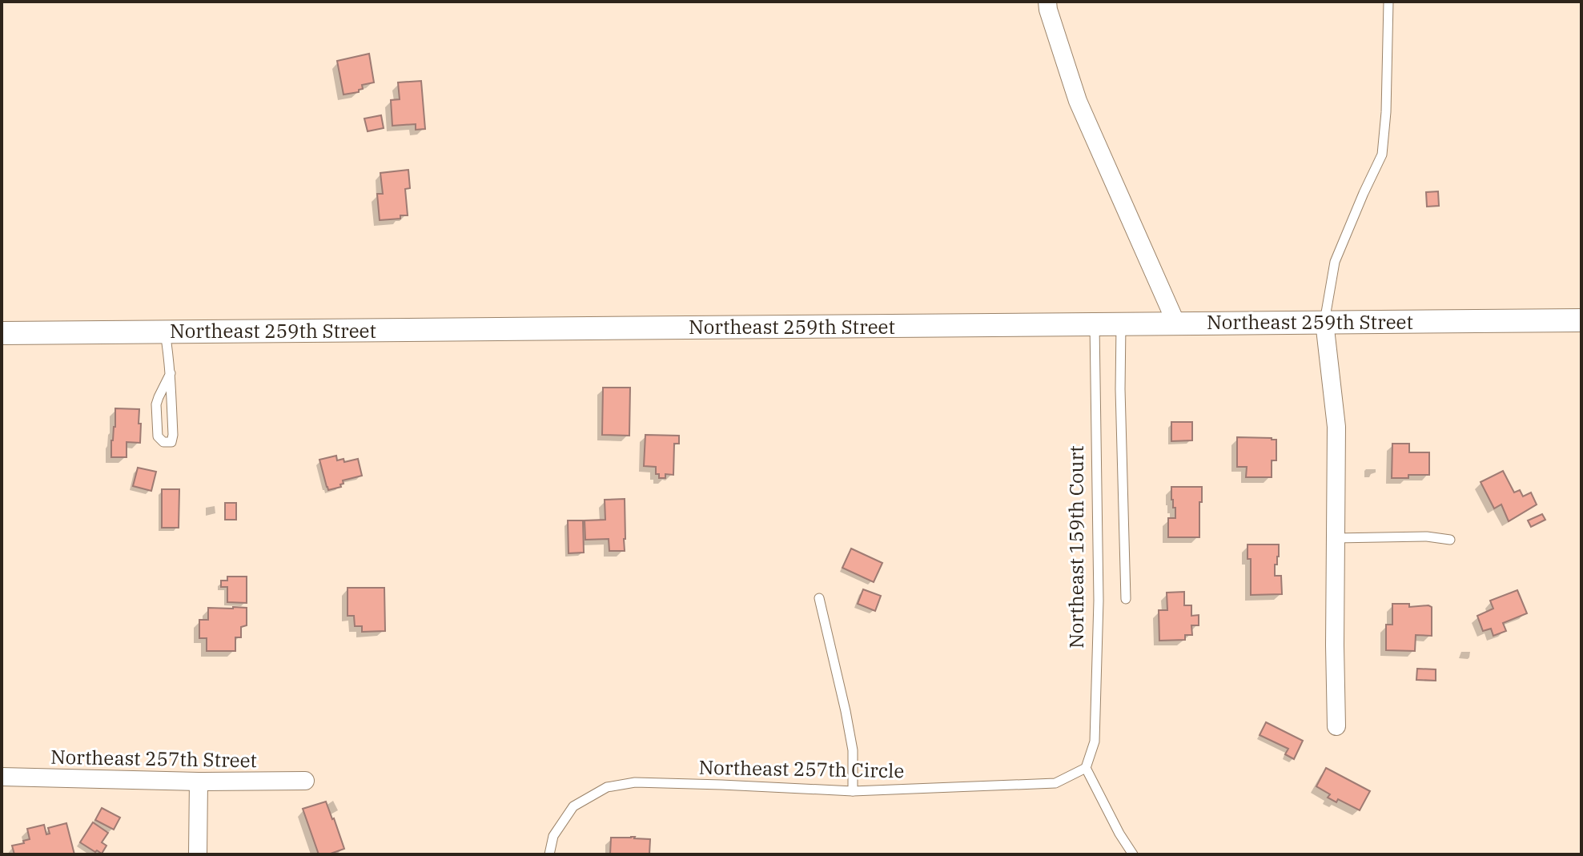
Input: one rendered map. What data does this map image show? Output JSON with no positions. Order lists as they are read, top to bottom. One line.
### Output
{"streets":{"street":["Northeast 259th Street","Northeast 257th Street"],"lane":["Northeast 159th Court","Northeast 257th Circle"]},"crossings":[["Northeast 259th Street","Northeast 159th Court"],["Northeast 159th Court","Northeast 257th Circle"]]}
